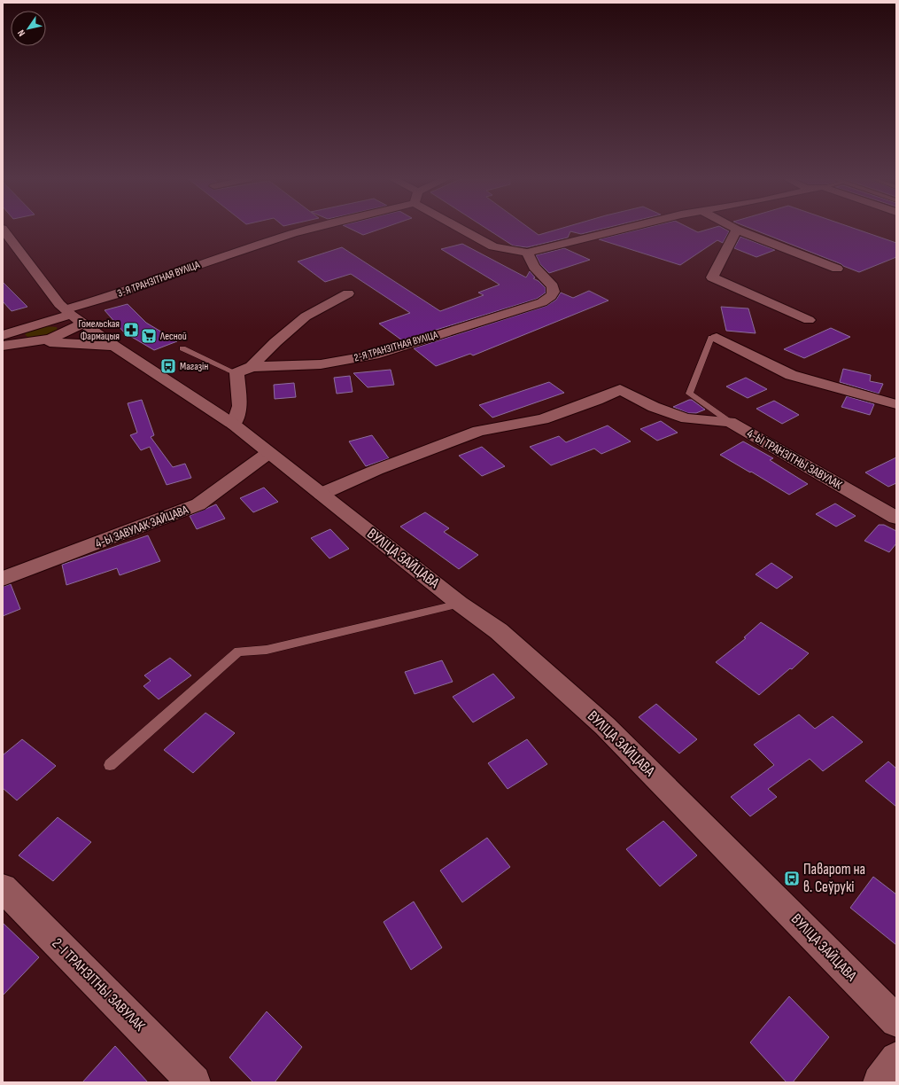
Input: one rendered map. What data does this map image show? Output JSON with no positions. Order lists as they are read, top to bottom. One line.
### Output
{"streets":{"street":["3-Я ТРАНЗІТНАЯ ВУЛІЦА","2-Я ТРАНЗІТНАЯ ВУЛІЦА","4-Ы ТРАНЗІТНЫ ЗАВУЛАК","4-Ы ЗАВУЛАК ЗАЙЦАВА","ВУЛІЦА ЗАЙЦАВА","2-І ТРАНЗІТНЫ ЗАВУЛАК"]},"crossings":[["3-Я ТРАНЗІТНАЯ ВУЛІЦА","ВУЛІЦА ЗАЙЦАВА"],["4-Ы ТРАНЗІТНЫ ЗАВУЛАК","ВУЛІЦА ЗАЙЦАВА"],["4-Ы ЗАВУЛАК ЗАЙЦАВА","ВУЛІЦА ЗАЙЦАВА"]],"places":{"pharmacy":["Гомельская Фармацыя"],"supermarket":["Лесной"],"bus stop":["Магазін","Паварот на в. Сеўрукі"]},"north":"bottom left"}
